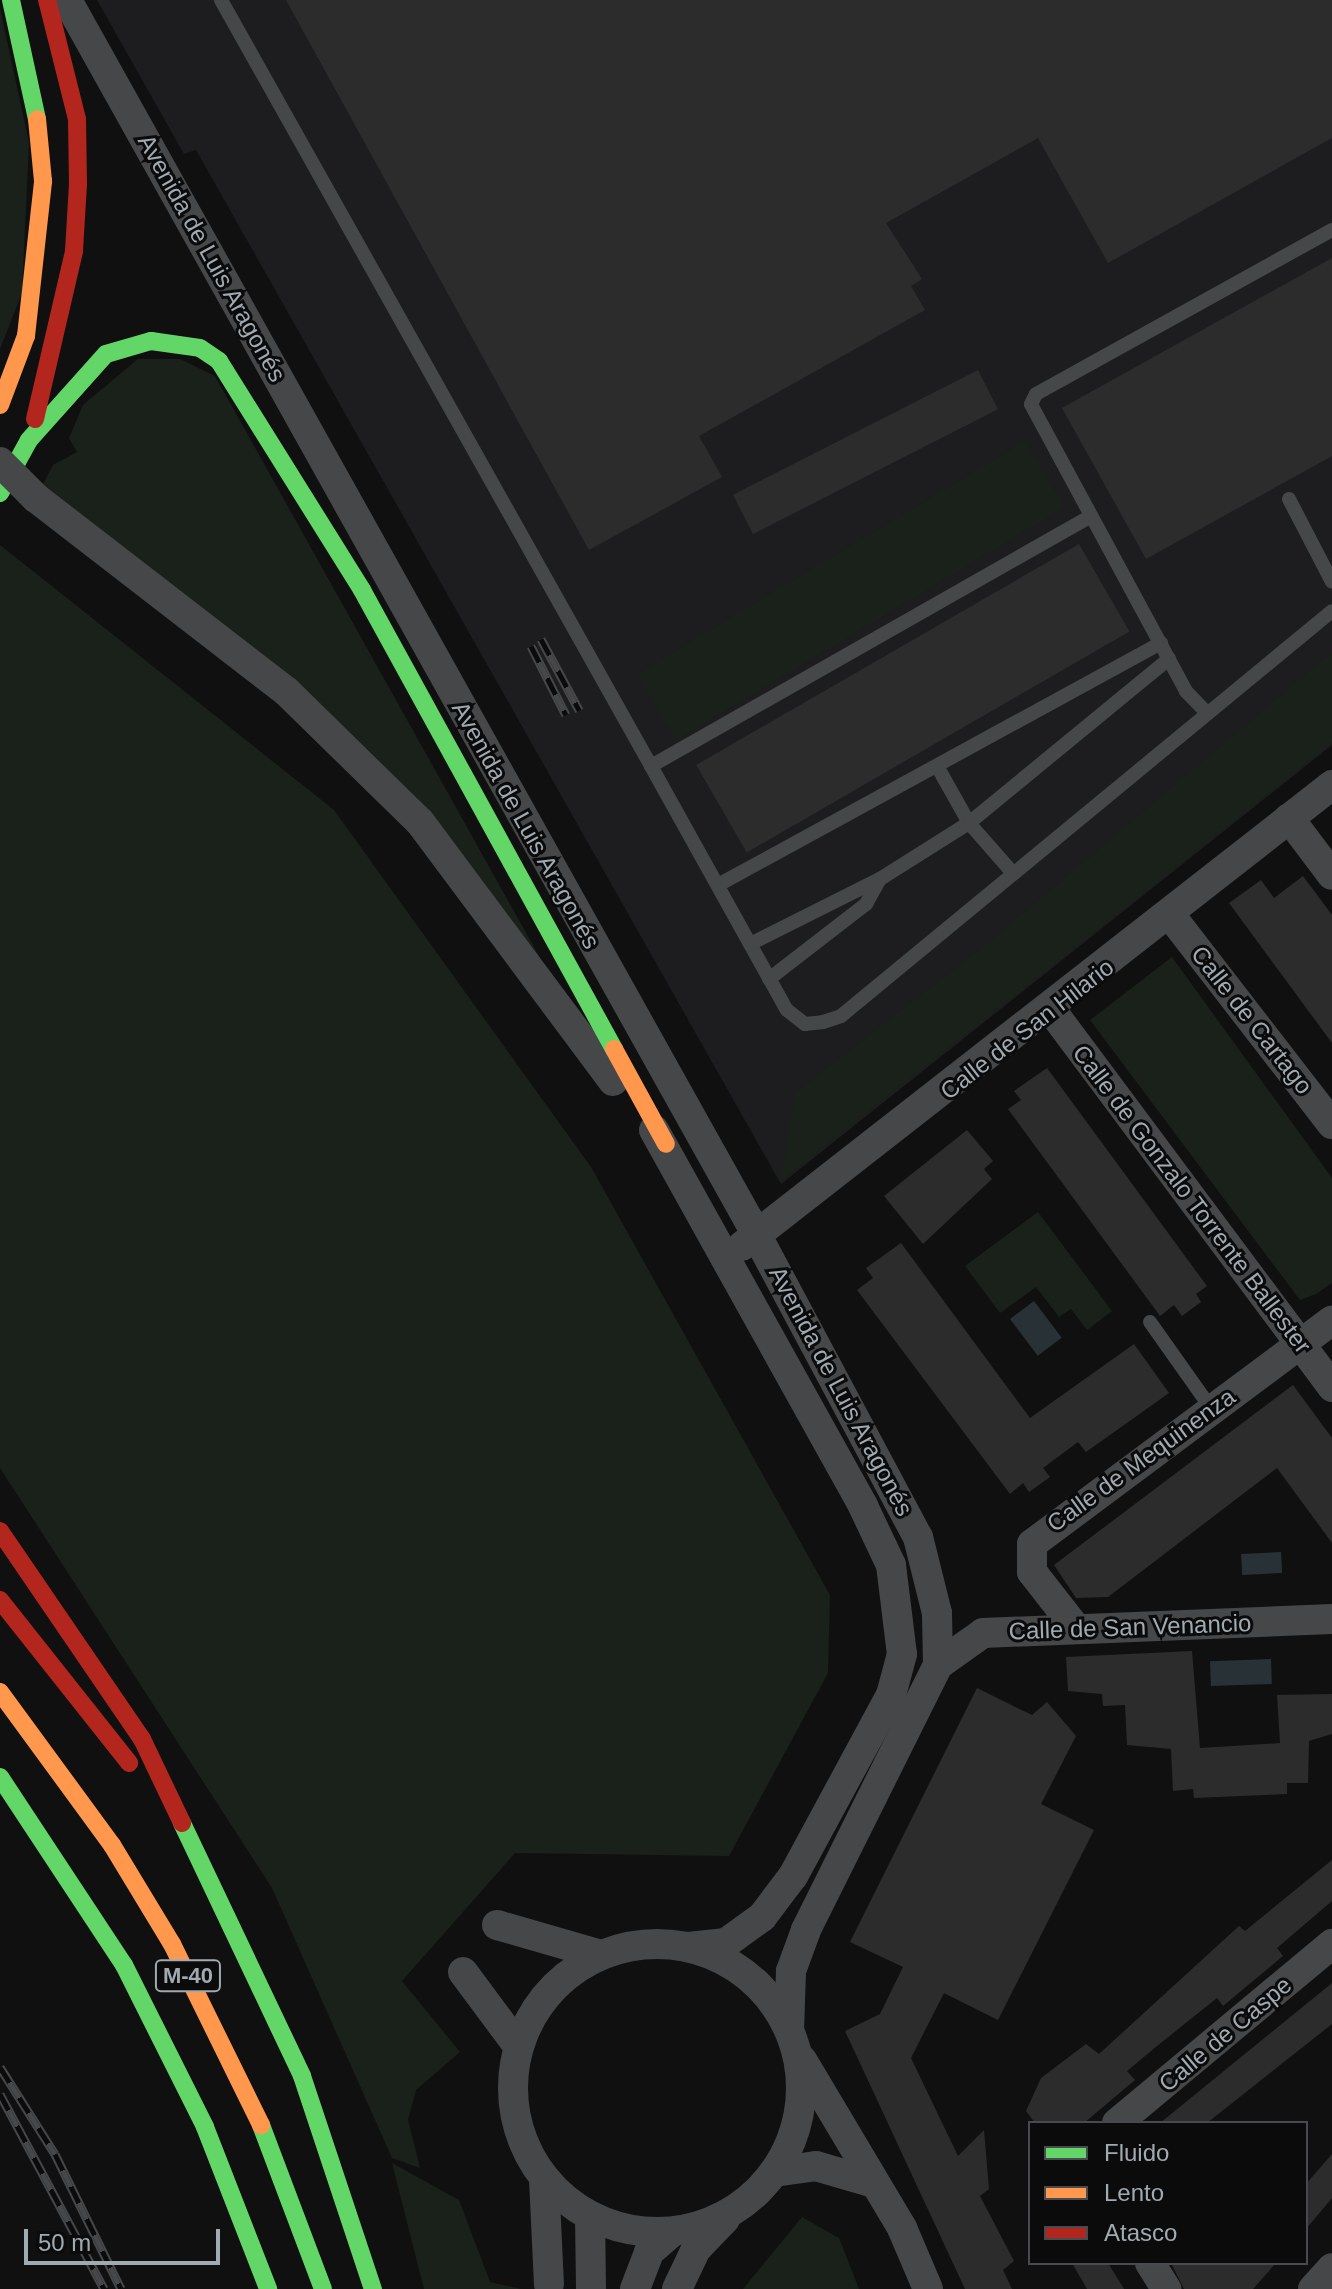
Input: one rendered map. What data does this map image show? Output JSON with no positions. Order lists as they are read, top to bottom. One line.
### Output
{"streets":{"highway":["M-40"],"street":["Avenida de Luis Aragonés","Calle de Cartago","Calle de San Hilario","Calle de Gonzalo Torrente Ballester","Calle de Mequinenza","Calle de San Venancio","Calle de Caspe"]},"crossings":[["Avenida de Luis Aragonés","Calle de San Hilario"],["Avenida de Luis Aragonés","Calle de San Venancio"],["Calle de Cartago","Calle de San Hilario"],["Calle de San Hilario","Calle de Gonzalo Torrente Ballester"],["Calle de Gonzalo Torrente Ballester","Calle de Mequinenza"],["Calle de Mequinenza","Calle de San Venancio"]],"legend":["Fluido","Lento","Atasco"],"scale_bar":"50 m"}
